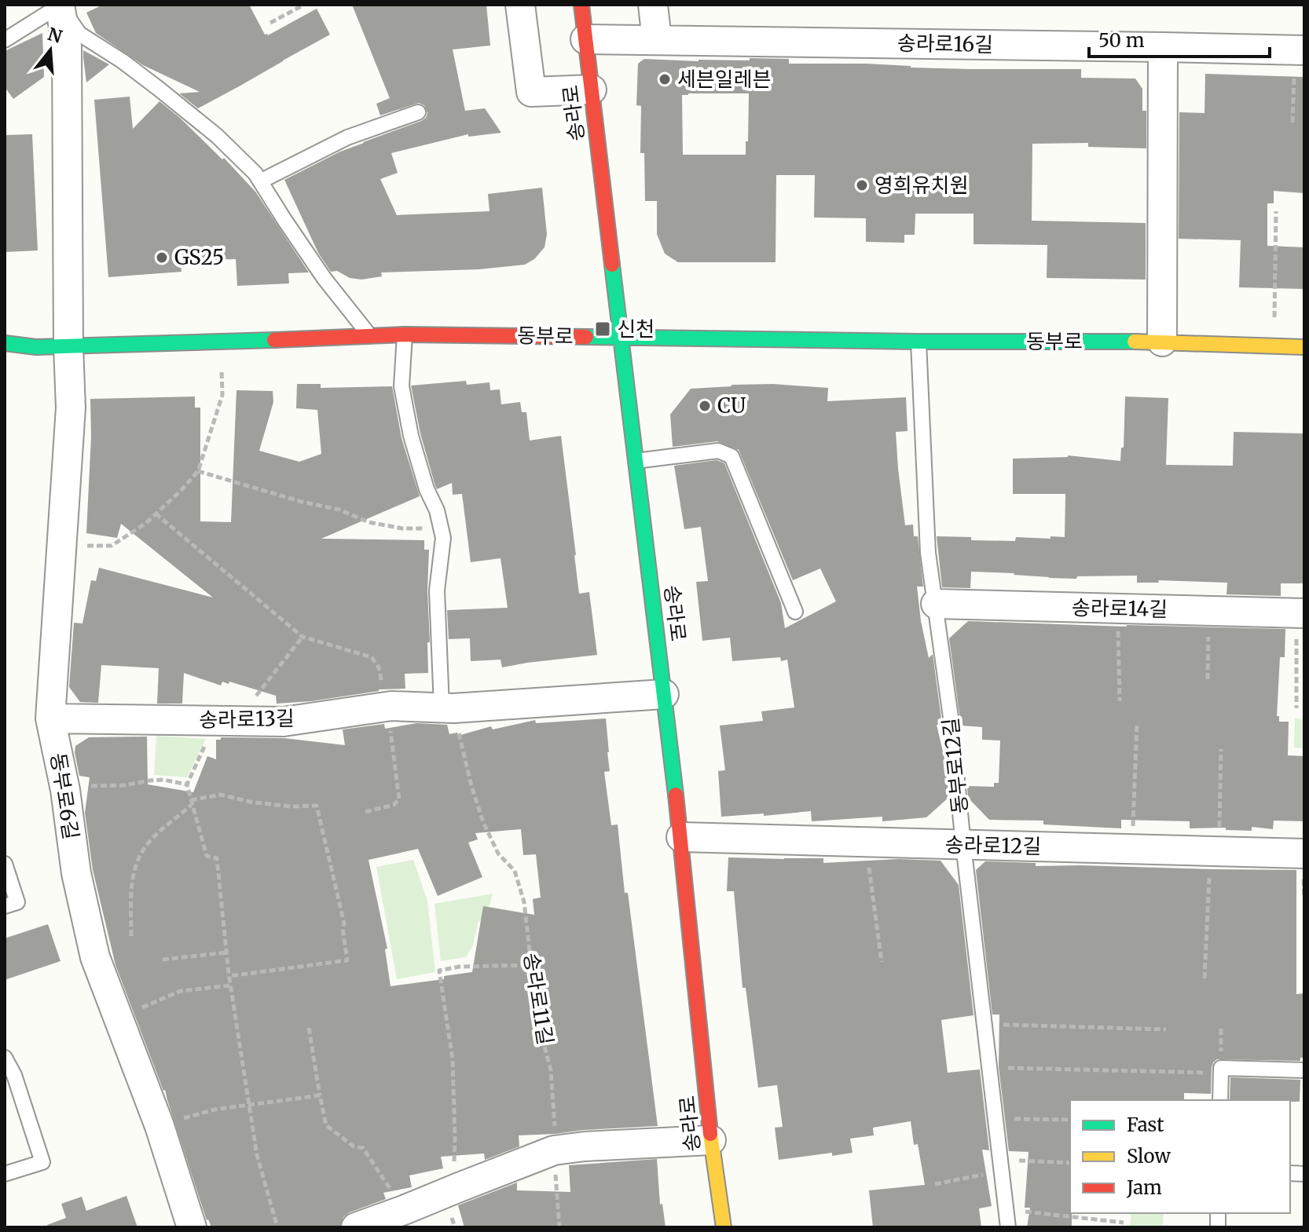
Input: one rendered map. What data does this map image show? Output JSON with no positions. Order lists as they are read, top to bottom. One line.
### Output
{"streets":{"main road":["송라로","동부로"],"street":["송라로16길","송라로14길","송라로13길","동부로6길","송라로12길"],"lane":["동부로12길"],"path":["송라로11길"]},"crossings":[["송라로16길","송라로"],["송라로","동부로"],["송라로","송라로13길"],["송라로","송라로12길"],["동부로","동부로12길"],["동부로","동부로6길"],["송라로14길","동부로12길"],["송라로13길","동부로6길"],["송라로13길","송라로11길"],["동부로12길","송라로12길"]],"places":{"other":["세븐일레븐","영희유치원","GS25","CU"],"transit":["신천"]},"legend":["Fast","Slow","Jam"],"scale_bar":"50 m","north":"top"}
